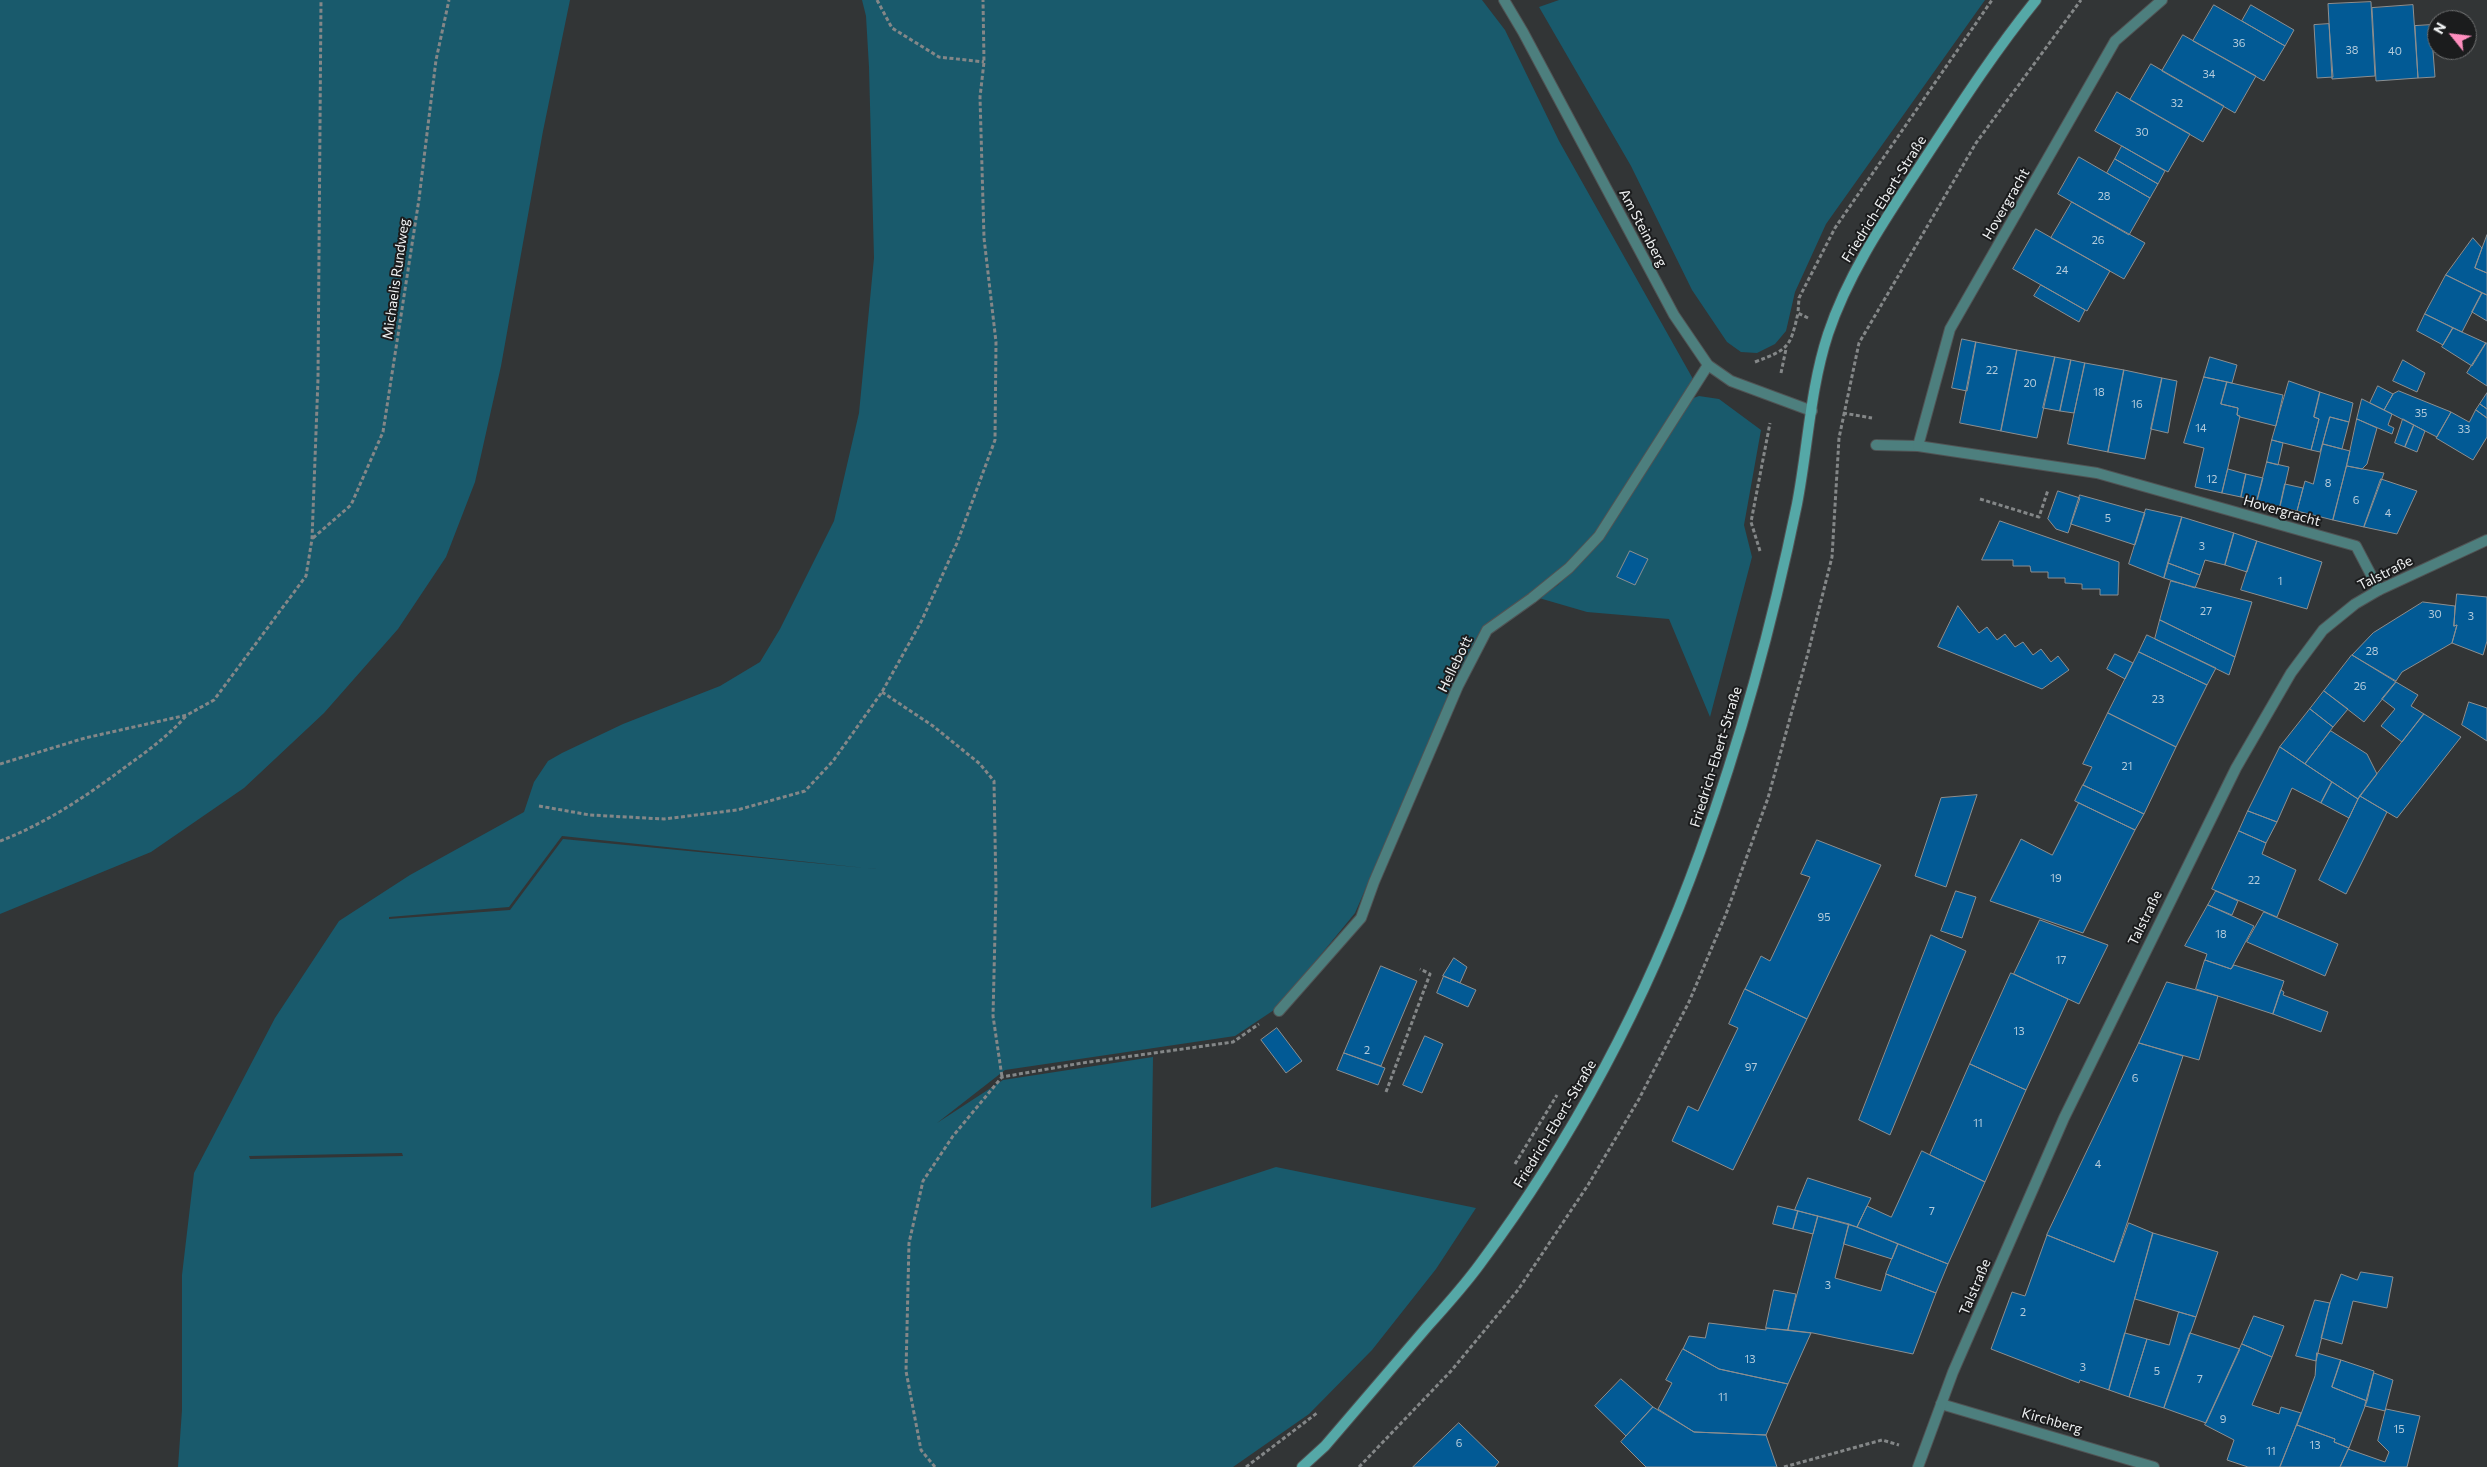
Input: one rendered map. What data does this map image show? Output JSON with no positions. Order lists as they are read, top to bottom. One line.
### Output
{"streets":{"main road":["Friedrich-Ebert-Straße"],"street":["Hovergracht","Am Steinberg","Talstraße","Hellebott","Kirchberg"],"path":["Michaelis Rundweg"]},"crossings":[["Friedrich-Ebert-Straße","Am Steinberg"],["Hovergracht","Talstraße"],["Am Steinberg","Hellebott"],["Talstraße","Kirchberg"]],"house_numbers":["36","38","40","34","32","30","28","26","24","22","20","18","16","35","14","33","12","8","6","4","5","3","1","27","30","3","28","26","23","21","19","22","95","18","17","13","2","97","6","11","4","7","3","2","13","3","5","7","11","9","15","6","13","11"],"north":"top left"}
